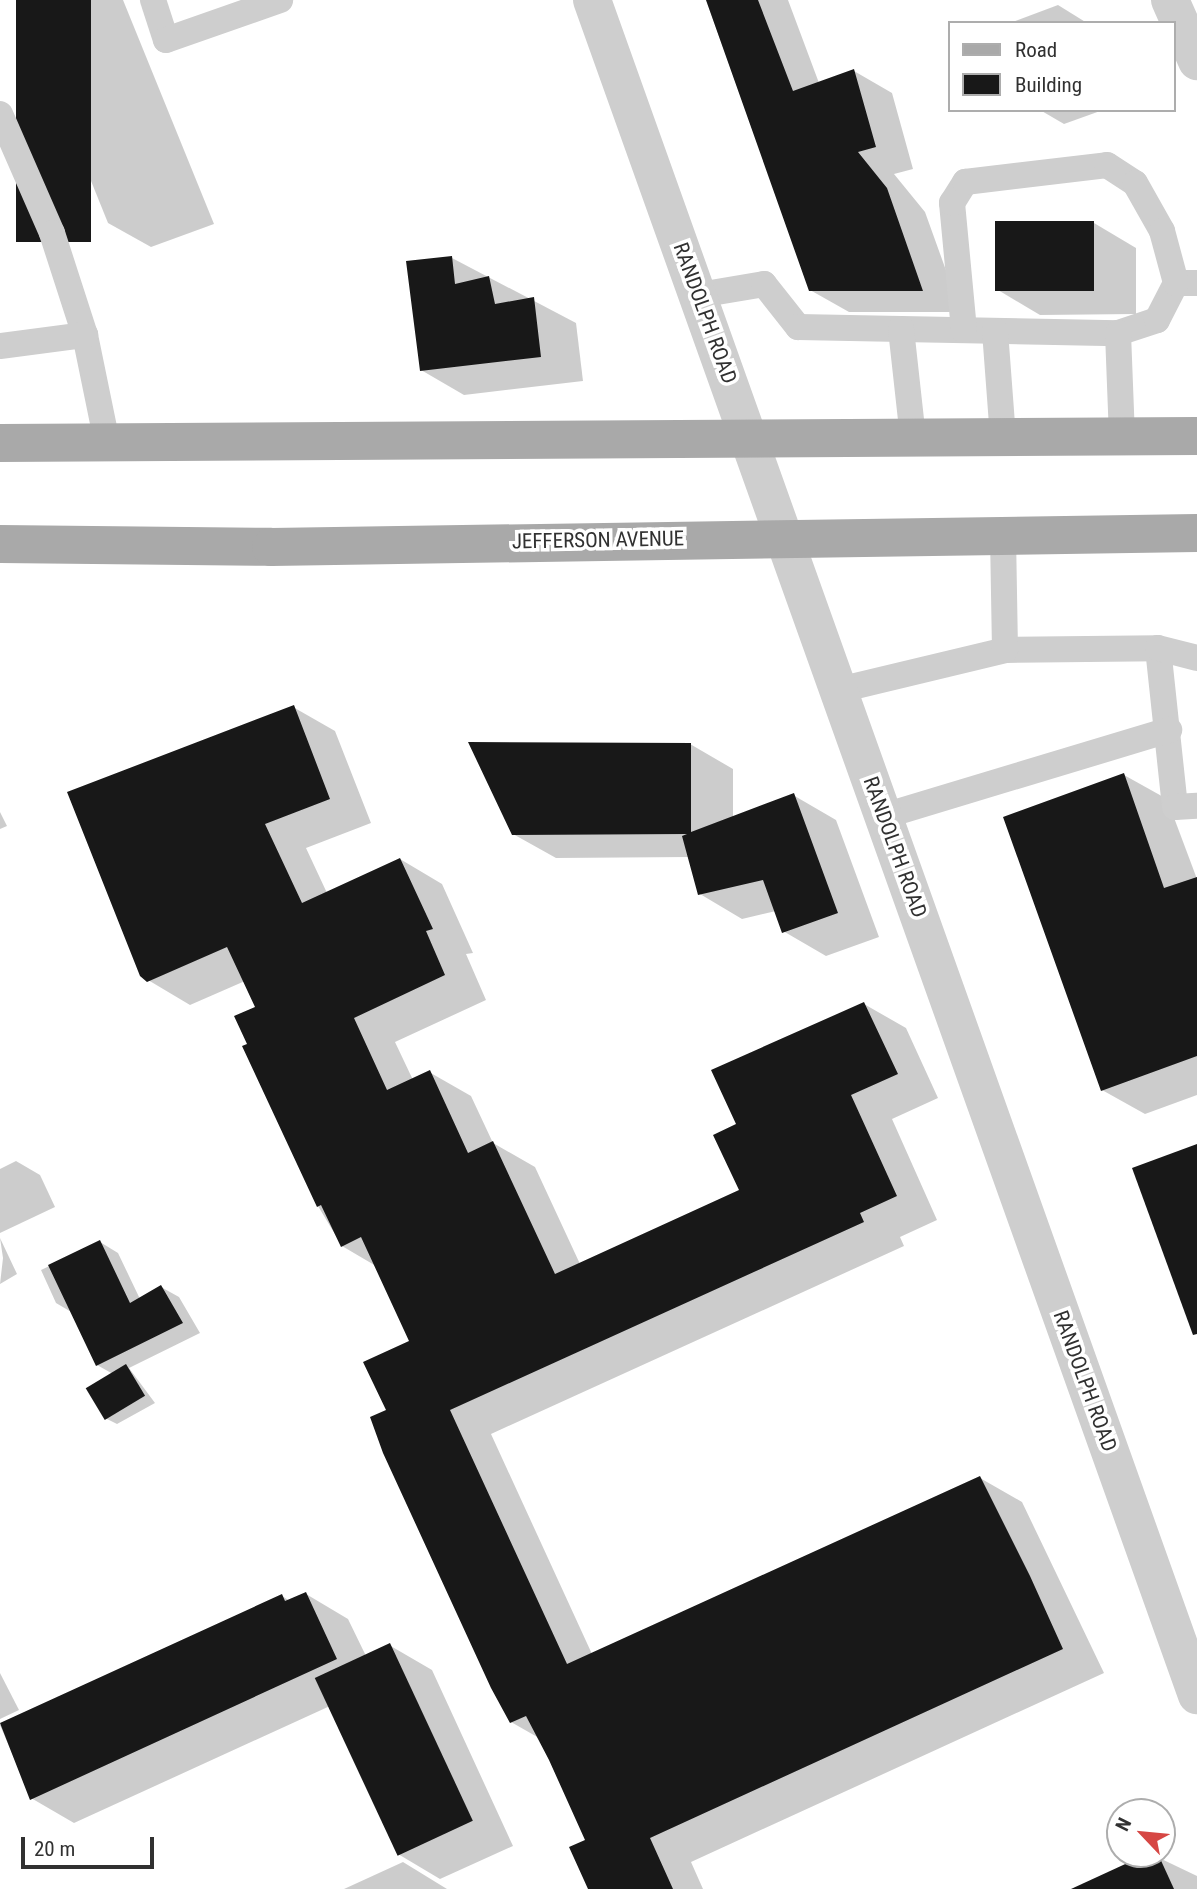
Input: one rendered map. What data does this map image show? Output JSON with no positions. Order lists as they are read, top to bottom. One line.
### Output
{"streets":{"main road":["JEFFERSON AVENUE"],"street":["RANDOLPH ROAD"]},"crossings":[["RANDOLPH ROAD","JEFFERSON AVENUE"]],"legend":["Road","Building"],"scale_bar":"20 m","north":"top left"}
